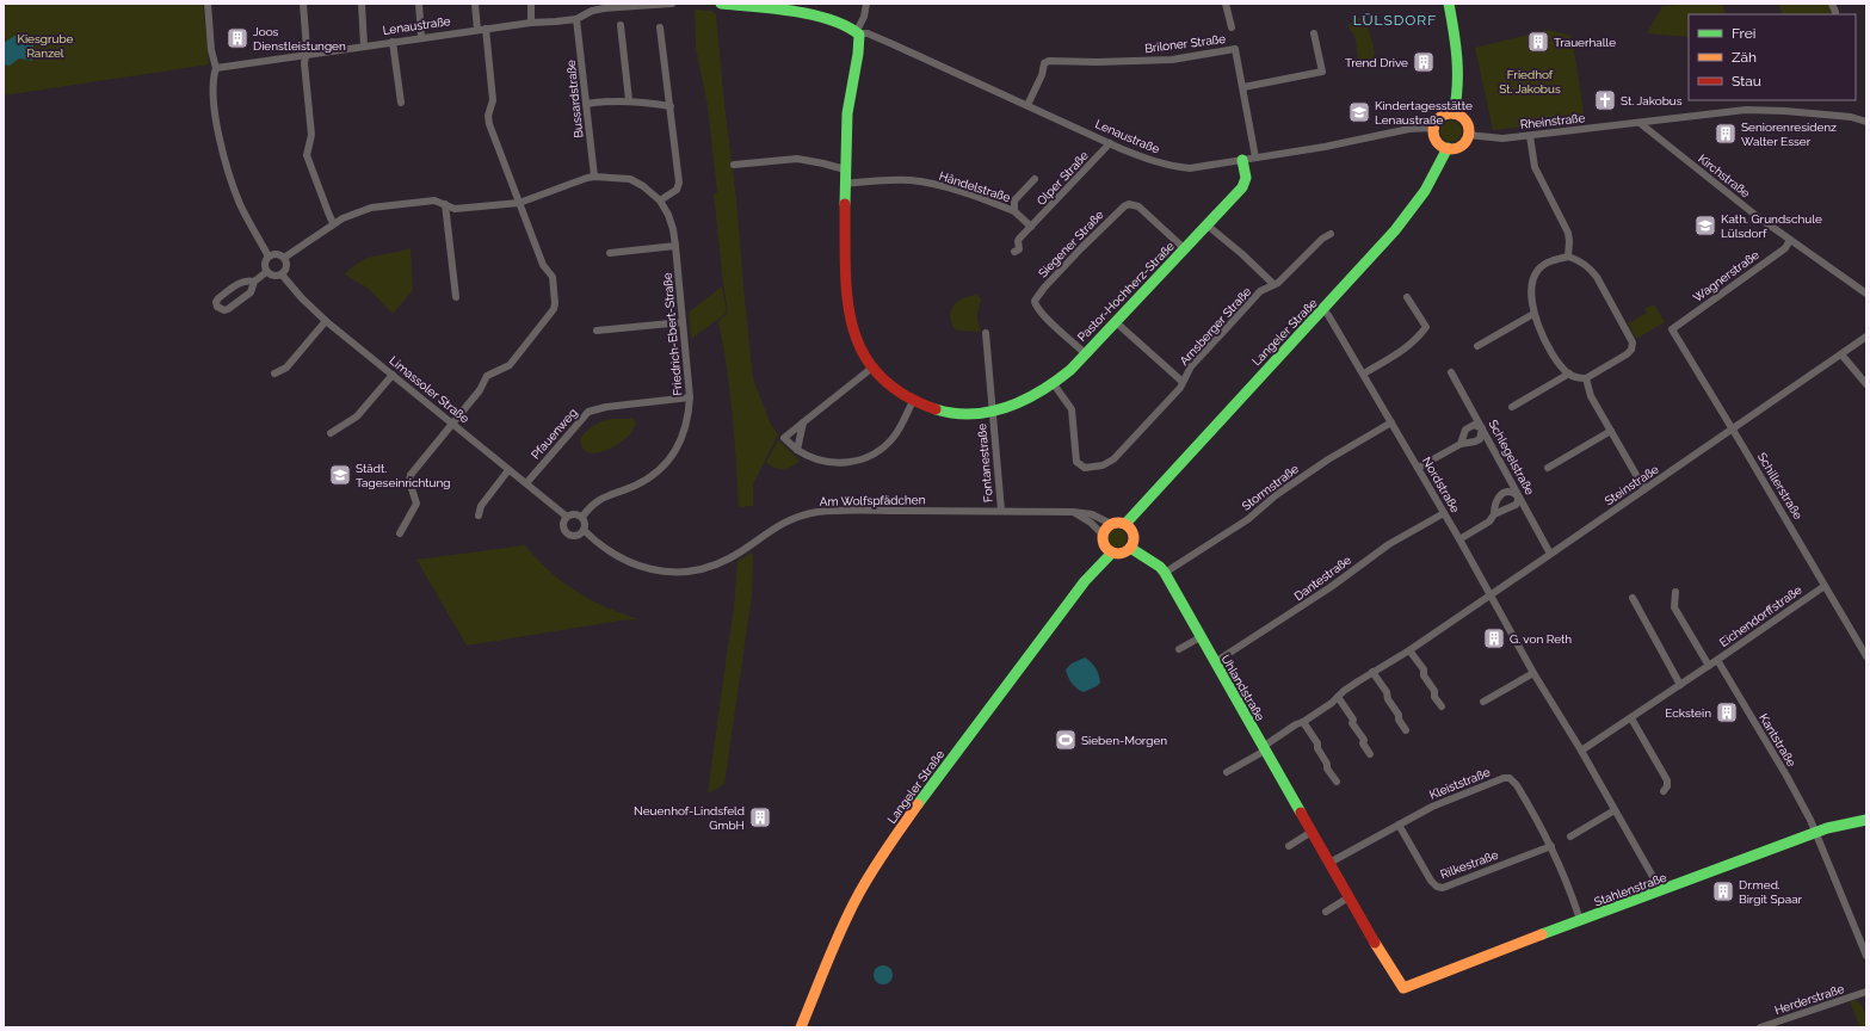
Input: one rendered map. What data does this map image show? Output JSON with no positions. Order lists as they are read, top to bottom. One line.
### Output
{"streets":{"street":["Lenaustraße","Briloner Straße","Bussardstraße","Rheinstraße","Kirchstraße","Olper Straße","Händelstraße","Siegener Straße","Wagnerstraße","Pastor-Hochherz-Straße","Arnsberger Straße","Langeler Straße","Friedrich-Ebert-Straße","Limassoler Straße","Pfauenweg","Schlegelstraße","Fontanestraße","Nordstraße","Steinstraße","Schillerstraße","Stormstraße","Am Wolfspfädchen","Dantestraße","Eichendorffstraße","Uhlandstraße","Kantstraße","Kleiststraße","Rilkestraße","Stahlenstraße","Herderstraße"]},"crossings":[["Lenaustraße","Briloner Straße"],["Lenaustraße","Bussardstraße"],["Lenaustraße","Rheinstraße"],["Lenaustraße","Olper Straße"],["Lenaustraße","Pastor-Hochherz-Straße"],["Lenaustraße","Langeler Straße"],["Bussardstraße","Friedrich-Ebert-Straße"],["Rheinstraße","Kirchstraße"],["Rheinstraße","Langeler Straße"],["Kirchstraße","Wagnerstraße"],["Olper Straße","Händelstraße"],["Händelstraße","Pastor-Hochherz-Straße"],["Siegener Straße","Pastor-Hochherz-Straße"],["Wagnerstraße","Schillerstraße"],["Pastor-Hochherz-Straße","Arnsberger Straße"],["Pastor-Hochherz-Straße","Fontanestraße"],["Langeler Straße","Nordstraße"],["Langeler Straße","Am Wolfspfädchen"],["Langeler Straße","Uhlandstraße"],["Friedrich-Ebert-Straße","Limassoler Straße"],["Friedrich-Ebert-Straße","Pfauenweg"],["Friedrich-Ebert-Straße","Am Wolfspfädchen"],["Limassoler Straße","Pfauenweg"],["Limassoler Straße","Am Wolfspfädchen"],["Schlegelstraße","Steinstraße"],["Fontanestraße","Am Wolfspfädchen"],["Nordstraße","Steinstraße"],["Nordstraße","Stormstraße"],["Nordstraße","Dantestraße"],["Nordstraße","Eichendorffstraße"],["Nordstraße","Stahlenstraße"],["Steinstraße","Schillerstraße"],["Steinstraße","Uhlandstraße"],["Schillerstraße","Eichendorffstraße"],["Stormstraße","Uhlandstraße"],["Am Wolfspfädchen","Uhlandstraße"],["Dantestraße","Uhlandstraße"],["Eichendorffstraße","Kantstraße"],["Uhlandstraße","Kleiststraße"],["Uhlandstraße","Stahlenstraße"],["Kantstraße","Stahlenstraße"],["Kleiststraße","Rilkestraße"],["Kleiststraße","Stahlenstraße"]],"districts":["LÜLSDORF"],"parks":["Kiesgrube Ranzel","Friedhof St. Jakobus"],"places":{"building":["Joos Dienstleistungen","Trauerhalle","Trend Drive","Seniorenresidenz Walter Esser","G. von Reth","Eckstein","Neuenhof-Lindsfeld GmbH","Dr.med. Birgit Spaar"],"church":["St. Jakobus"],"school or university":["Kindertagesstätte Lenaustraße","Kath. Grundschule Lülsdorf","Städt. Tageseinrichtung"],"sports":["Sieben-Morgen"]},"legend":["Frei","Zäh","Stau"]}
